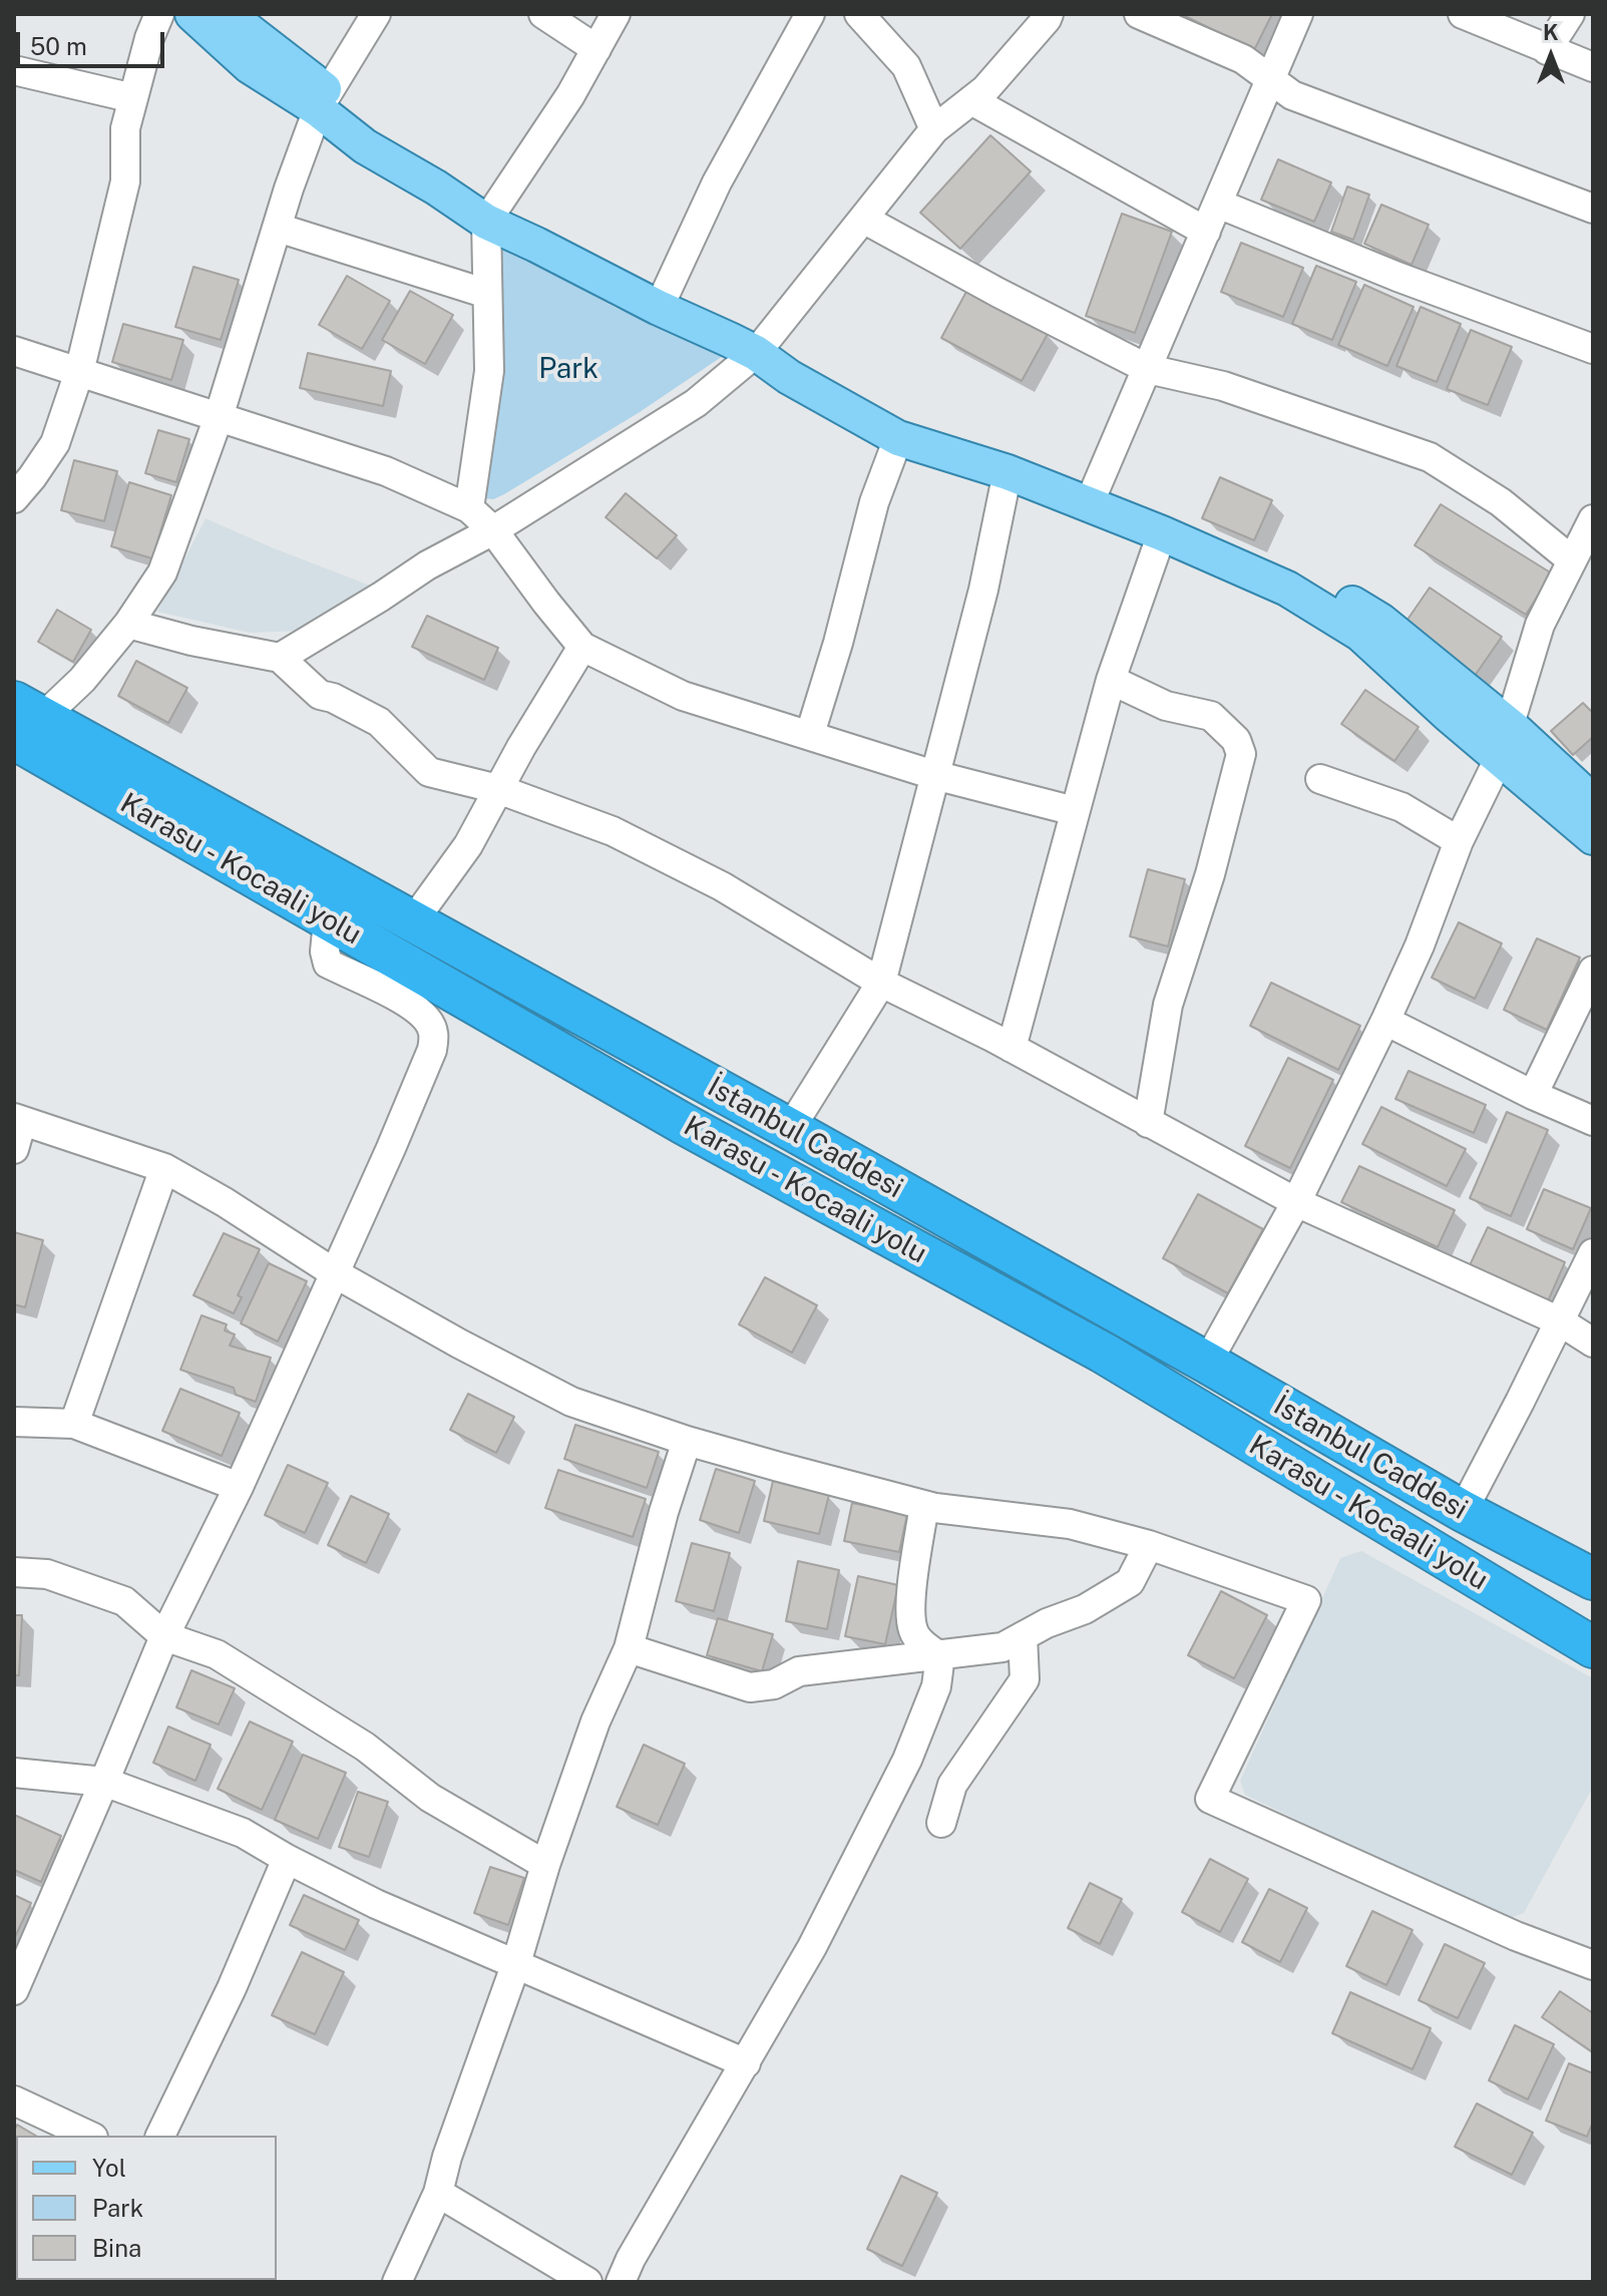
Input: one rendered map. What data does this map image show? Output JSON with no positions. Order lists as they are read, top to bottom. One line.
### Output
{"streets":{"highway":["Karasu - Kocaali yolu","İstanbul Caddesi"]},"crossings":[["Karasu - Kocaali yolu","İstanbul Caddesi"]],"parks":["Park"],"legend":["Yol","Park","Bina"],"scale_bar":"50 m","north":"top"}
